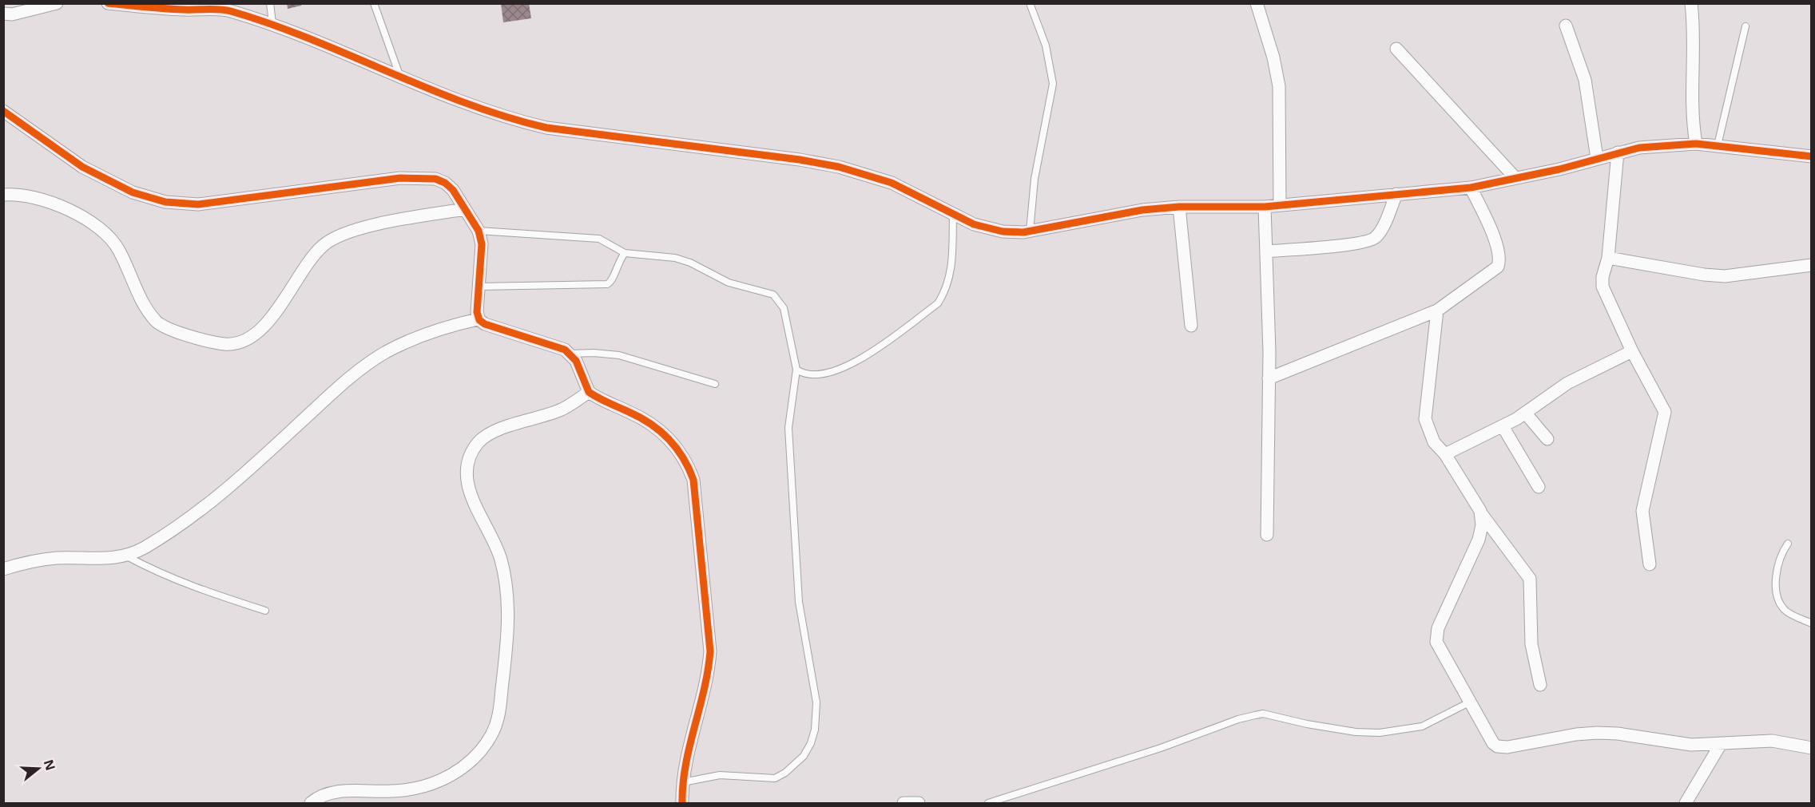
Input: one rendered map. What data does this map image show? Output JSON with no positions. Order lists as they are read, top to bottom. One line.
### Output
{"north":"right"}
